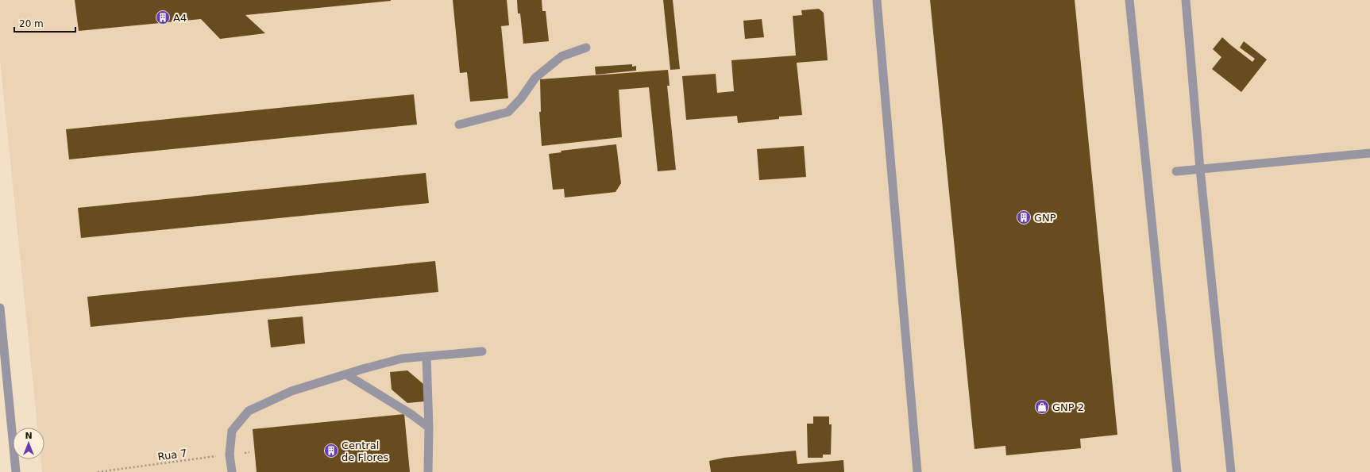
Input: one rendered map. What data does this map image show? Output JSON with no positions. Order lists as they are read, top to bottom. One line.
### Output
{"streets":{"path":["Rua 7"]},"places":{"building":["A4","GNP","Central de Flores"],"shop":["GNP 2"]},"scale_bar":"20 m","north":"top"}
